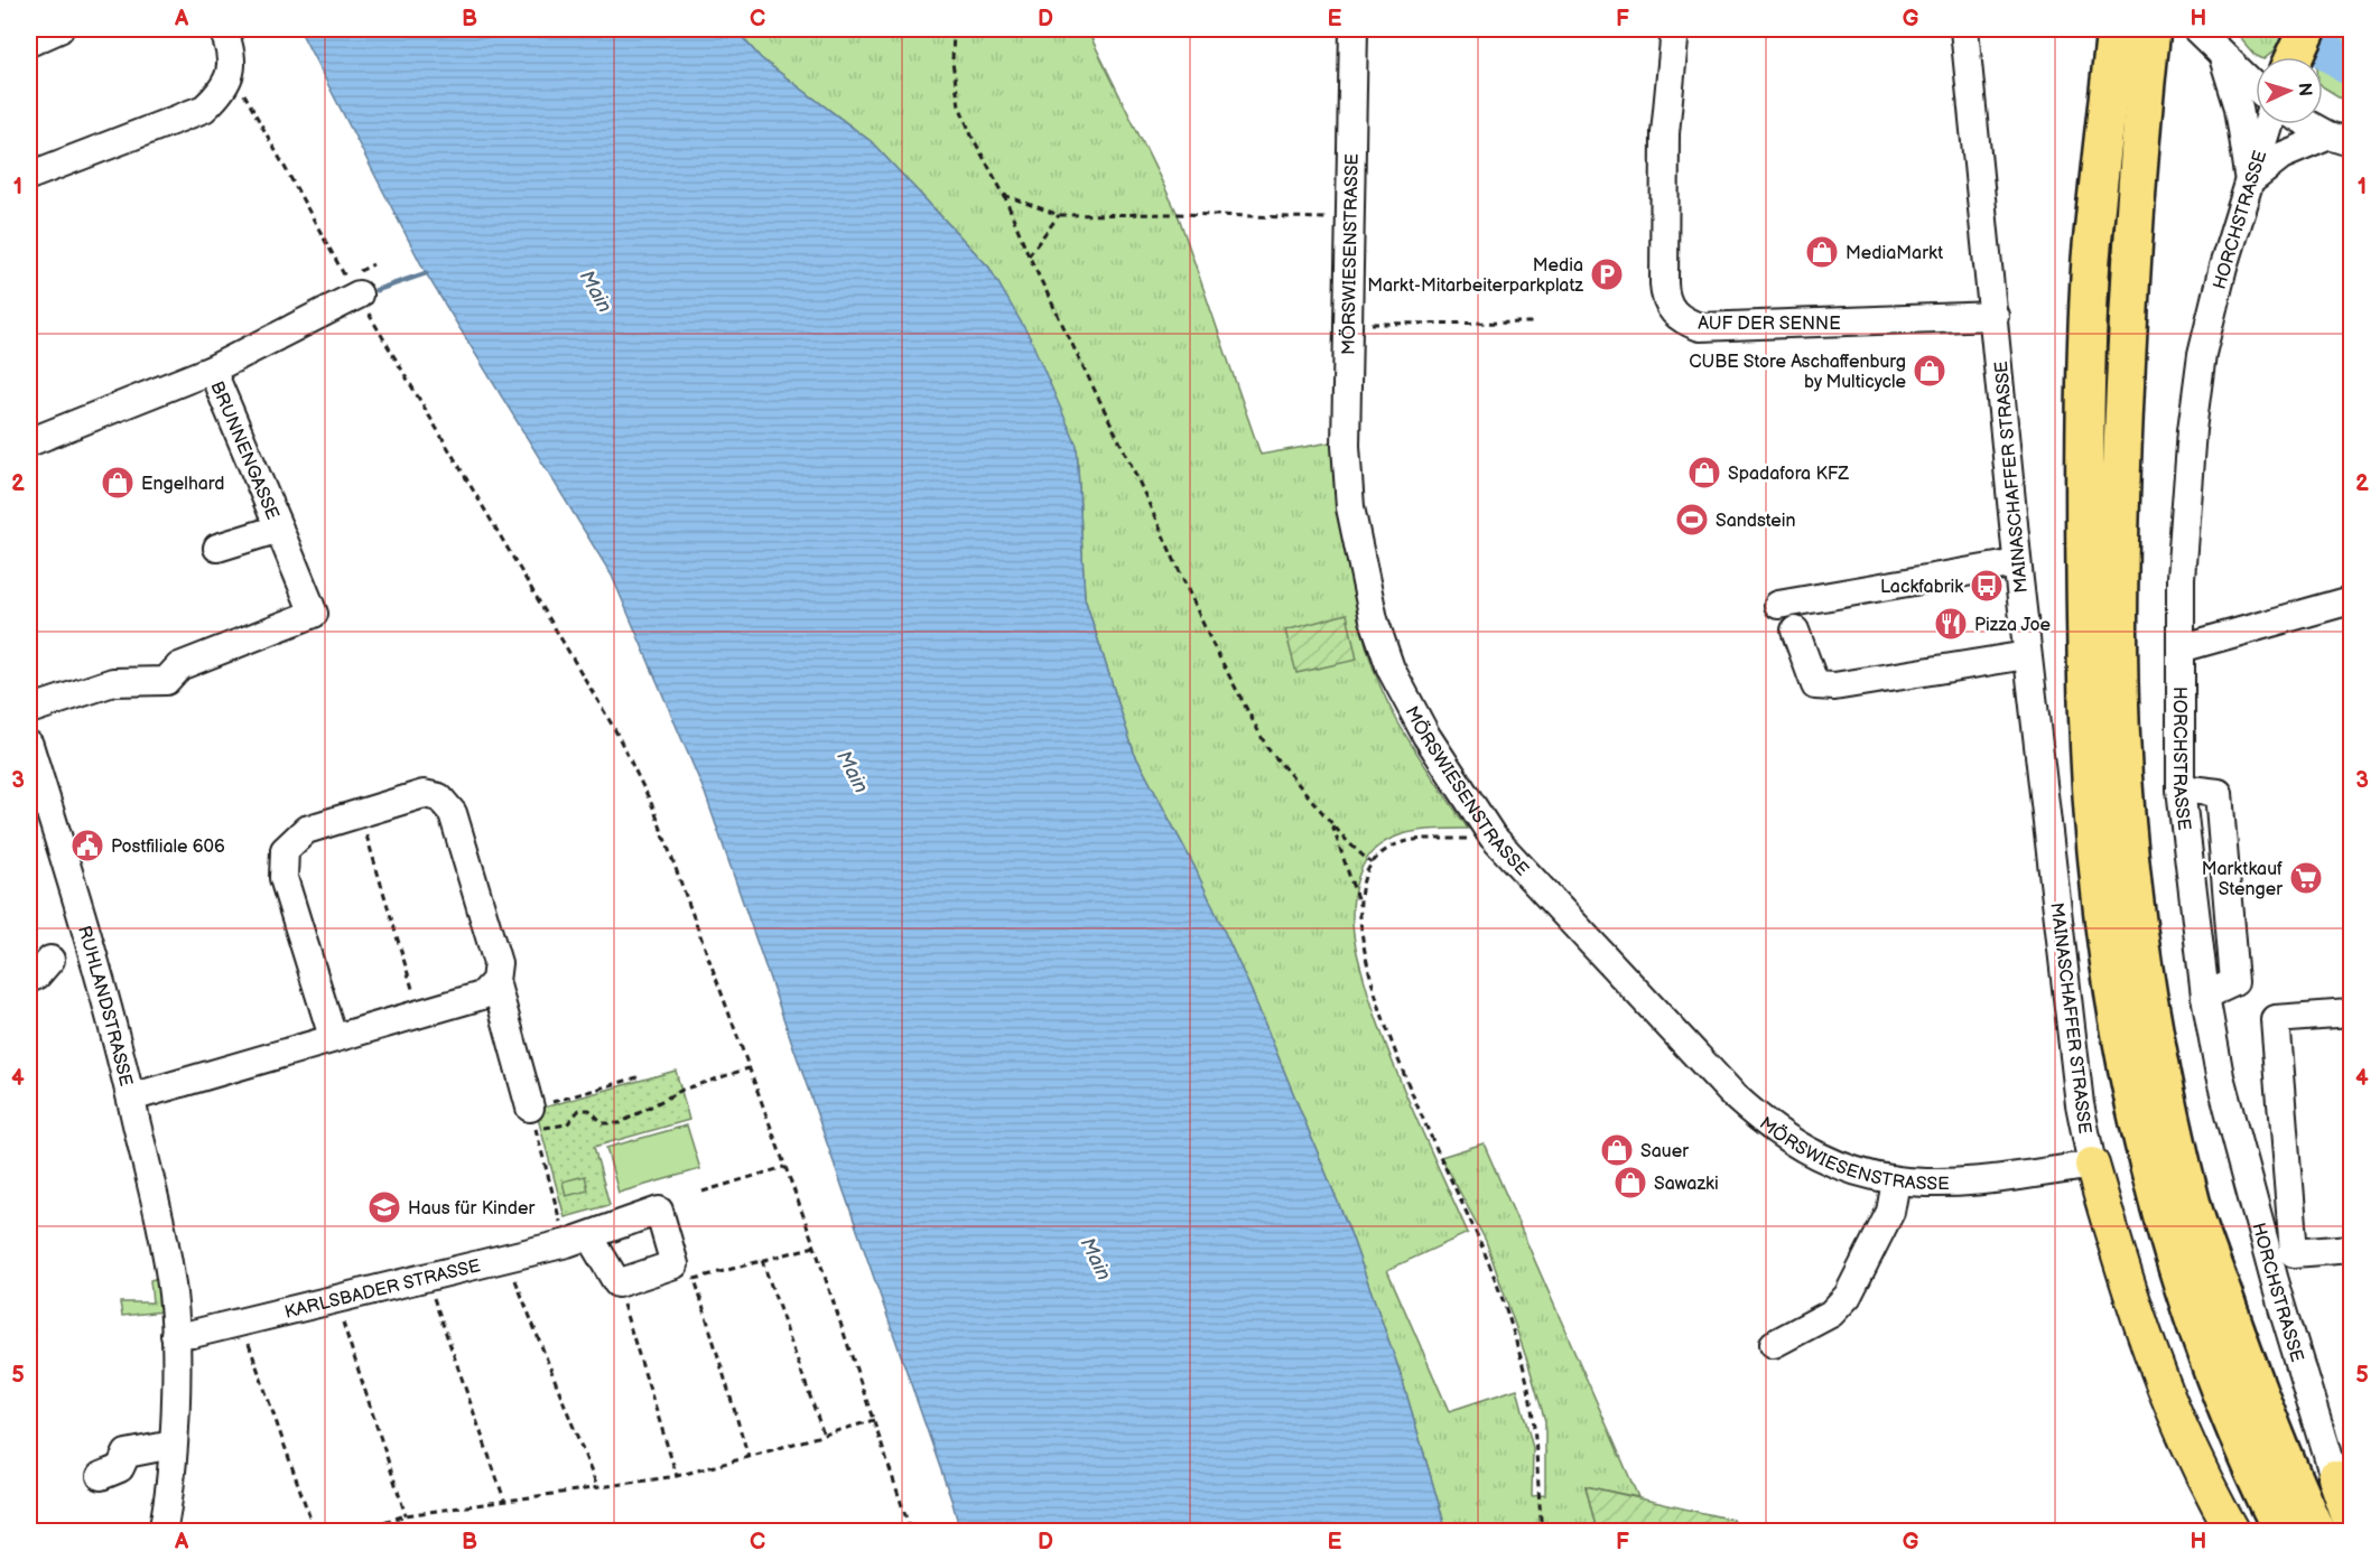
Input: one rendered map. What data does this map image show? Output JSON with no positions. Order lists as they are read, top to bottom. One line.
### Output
{"streets":{"street":["HORCHSTRASSE","MÖRSWIESENSTRASSE","AUF DER SENNE","BRUNNENGASSE","MAINASCHAFFER STRASSE","RUHLANDSTRASSE","KARLSBADER STRASSE"]},"crossings":[["MÖRSWIESENSTRASSE","MAINASCHAFFER STRASSE"],["AUF DER SENNE","MAINASCHAFFER STRASSE"],["RUHLANDSTRASSE","KARLSBADER STRASSE"]],"water":["Main"],"places":{"shop":["MediaMarkt","CUBE Store Aschaffenburg by Multicycle","Spadafora KFZ","Engelhard","Sauer","Sawazki"],"parking":["Media Markt-Mitarbeiterparkplatz"],"sports":["Sandstein"],"bus stop":["Lackfabrik"],"restaurant":["Pizza Joe"],"public building":["Postfiliale 606"],"supermarket":["Marktkauf Stenger"],"school or university":["Haus für Kinder"]},"north":"right","grid":{"columns":["A","B","C","D","E","F","G","H"],"rows":["1","2","3","4","5"]}}
